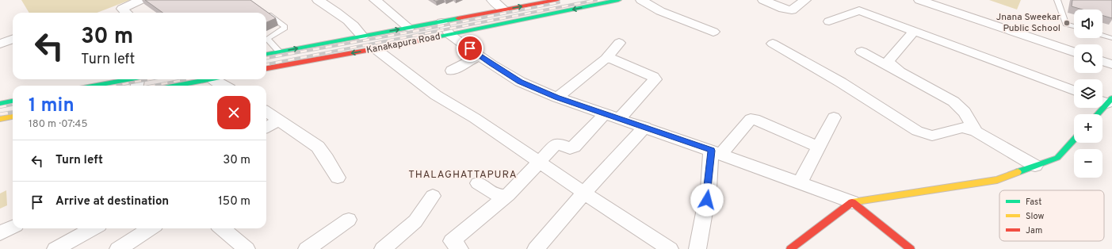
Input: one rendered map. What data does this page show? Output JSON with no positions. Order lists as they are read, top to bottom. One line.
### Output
{"streets":{"main road":["Kanakapura Road"]},"districts":["THALAGHATTAPURA"],"places":["Jnana Sweekar Public School"],"legend":["Fast","Slow","Jam"],"page":{"map_buttons":["+","−"],"turn":["30 m","Turn left"],"heading":["1 min","180 m · 07:45"],"list":[{"name":"Turn left","value":"30 m"},{"name":"Arrive at destination","value":"150 m"}]}}
